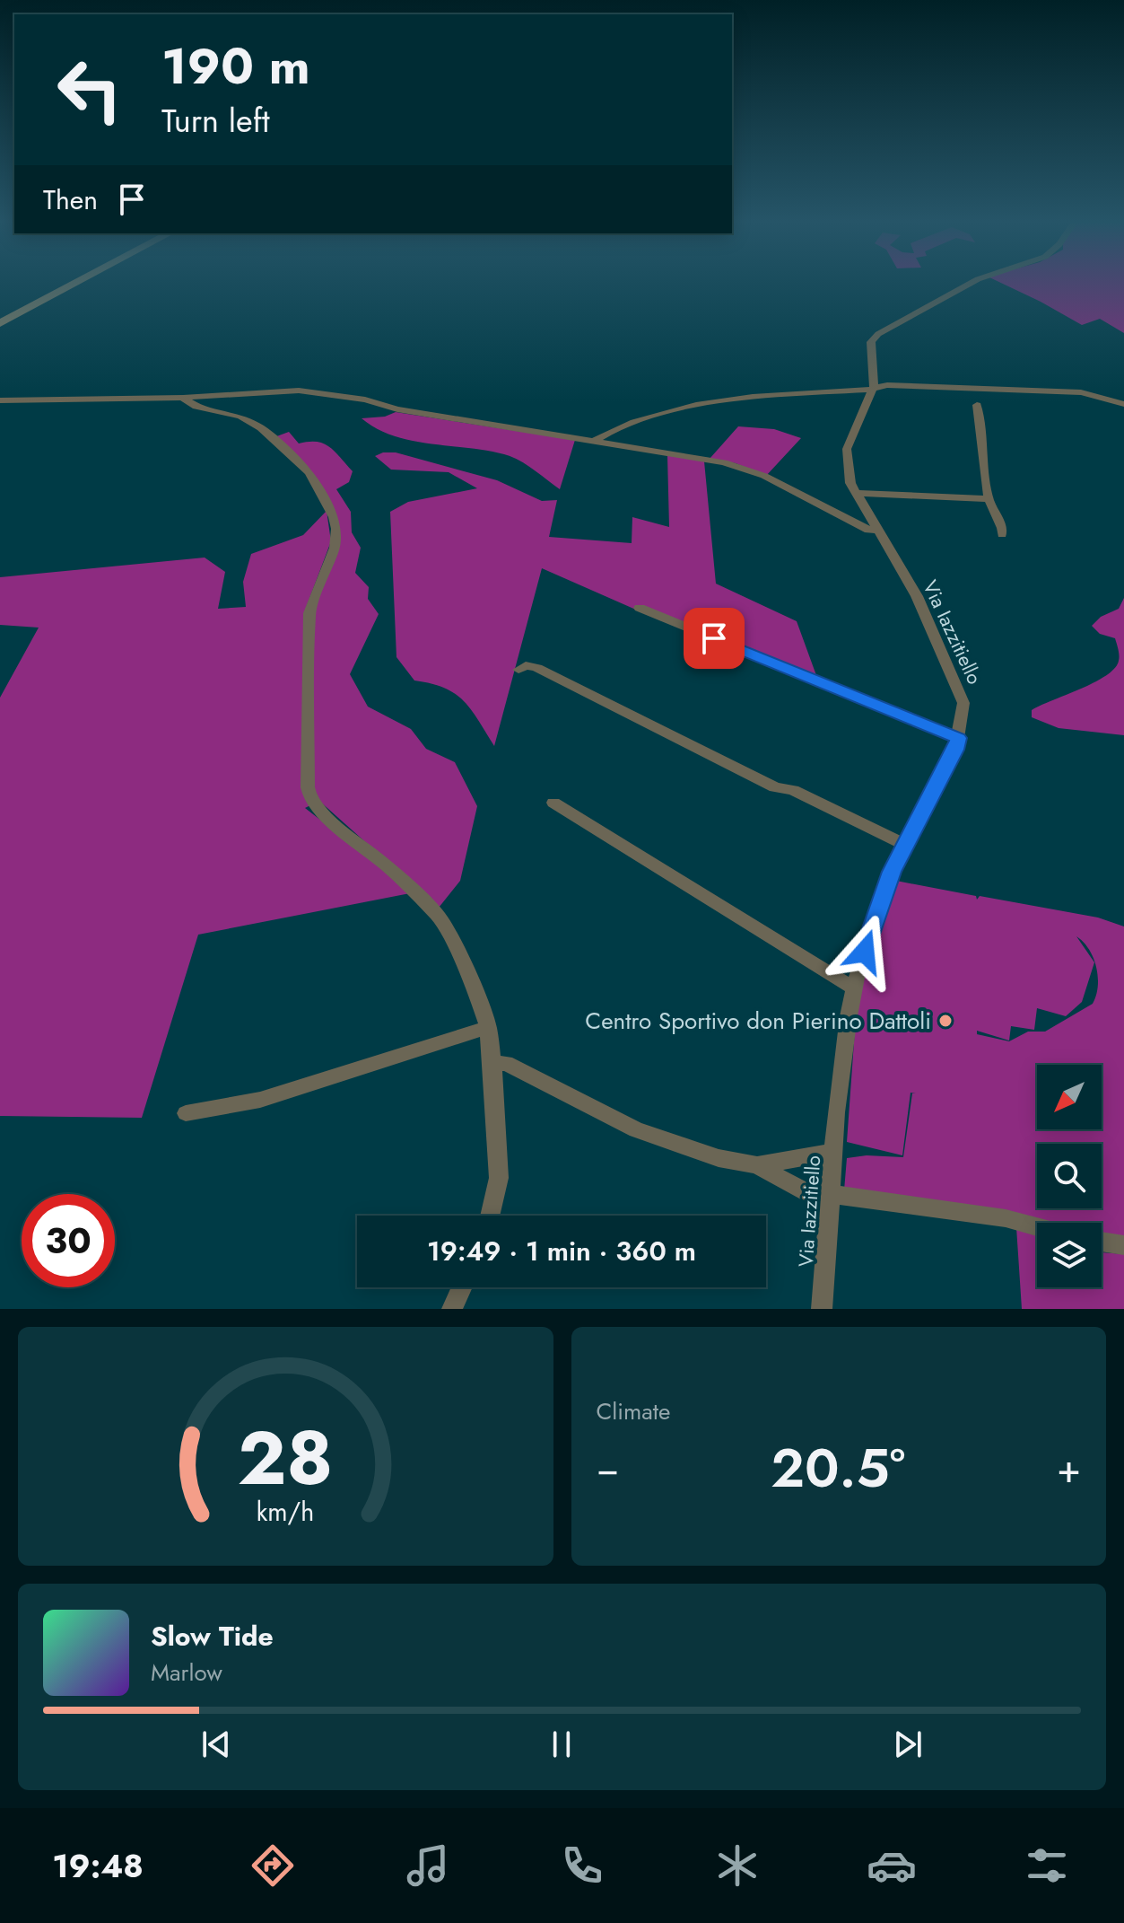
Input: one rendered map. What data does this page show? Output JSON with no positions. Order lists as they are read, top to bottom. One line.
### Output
{"streets":{"street":["Via Iazzitiello"]},"places":["Centro Sportivo don Pierino Dattoli"],"north":"bottom left","page":{"turn":["190 m","Turn left"],"then":"Then","limit":"30","trip":"19:49 · 1 min · 360 m","tile":"Climate","heat":["−","20.5°","+"],"song":["Slow Tide","Marlow"],"tabs":"19:48","gauge":["28","km/h"]}}
